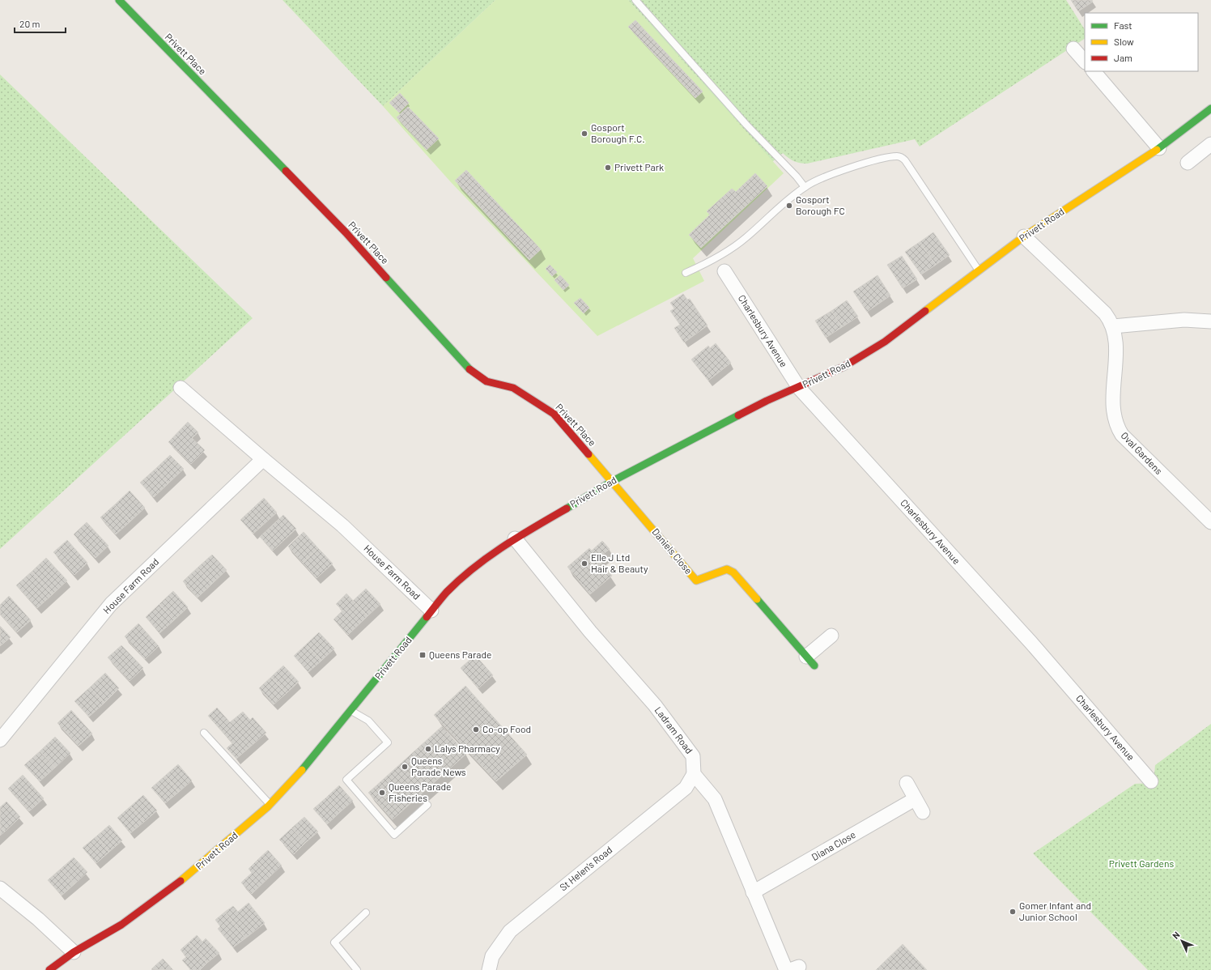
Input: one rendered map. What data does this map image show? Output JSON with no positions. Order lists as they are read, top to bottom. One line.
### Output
{"streets":{"main road":["Privett Place","Privett Road","Daniels Close"],"street":["Charlesbury Avenue","Oval Gardens","House Farm Road","Ladram Road","Diana Close","St Helen's Road"]},"crossings":[["Privett Place","Privett Road"],["Privett Place","Daniels Close"],["Privett Road","Charlesbury Avenue"],["Privett Road","Oval Gardens"],["Privett Road","Daniels Close"],["Privett Road","House Farm Road"],["Privett Road","Ladram Road"],["Ladram Road","St Helen's Road"]],"parks":["Privett Gardens"],"places":{"other":["Gosport Borough F.C.","Privett Park","Gosport Borough FC","Elle J Ltd Hair & Beauty","Co-op Food","Lalys Pharmacy","Queens Parade News","Queens Parade Fisheries","Gomer Infant and Junior School"],"transit":["Queens Parade"]},"legend":["Fast","Slow","Jam"],"scale_bar":"20 m","north":"top left"}
